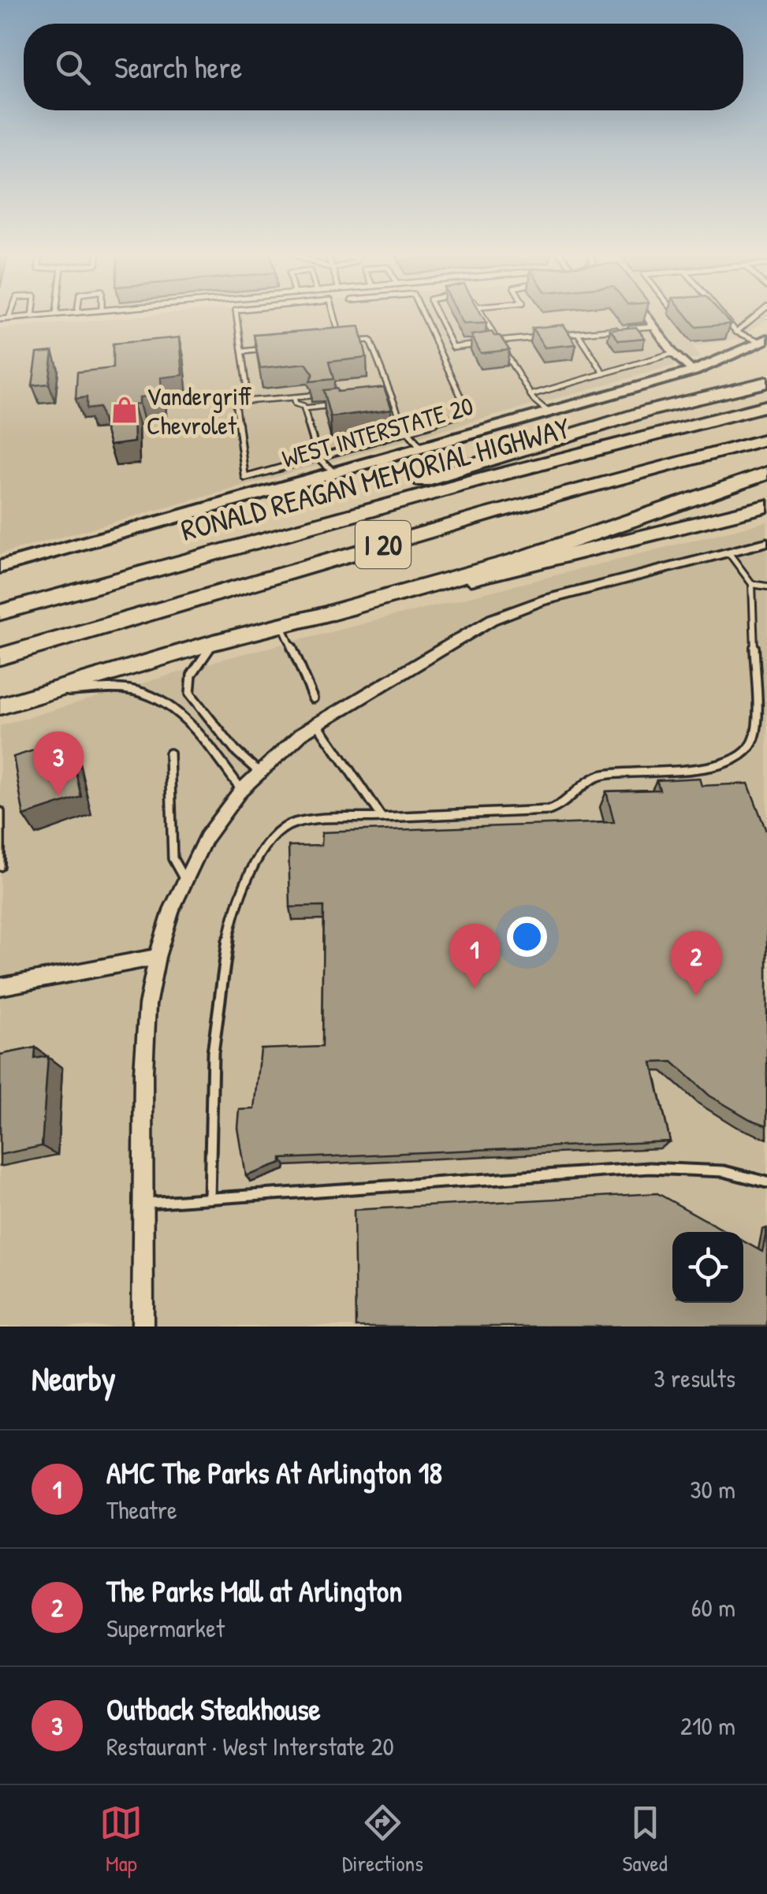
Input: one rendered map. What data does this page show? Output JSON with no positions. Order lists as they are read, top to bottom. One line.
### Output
{"streets":{"highway":["RONALD REAGAN MEMORIAL HIGHWAY","I 20"],"main road":["WEST INTERSTATE 20"]},"places":{"shop":["Vandergriff Chevrolet"]},"page":{"search":"Search here","pins":["3","1","2"],"heading":["Nearby","3 results"],"list":[{"mark":"1","name":"AMC The Parks At Arlington 18","note":"Theatre","value":"30 m"},{"mark":"2","name":"The Parks Mall at Arlington","note":"Supermarket","value":"60 m"},{"mark":"3","name":"Outback Steakhouse","note":"Restaurant · West Interstate 20","value":"210 m"}],"nav":["Map","Directions","Saved"]}}
